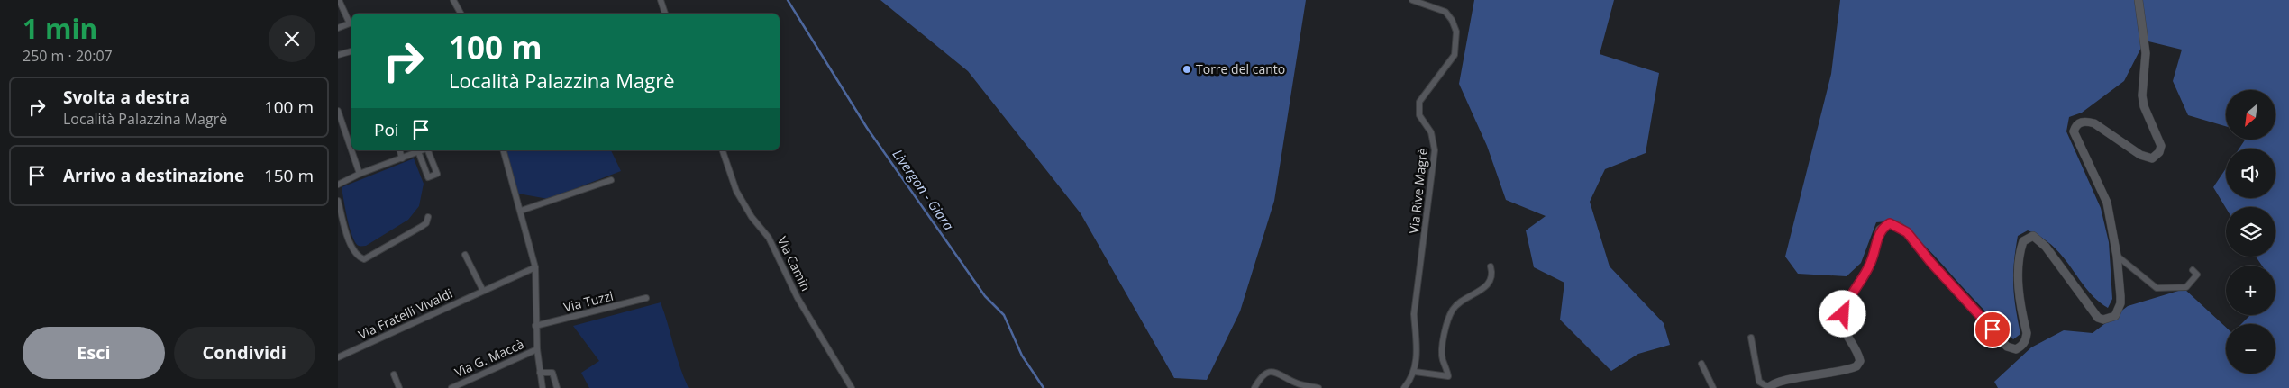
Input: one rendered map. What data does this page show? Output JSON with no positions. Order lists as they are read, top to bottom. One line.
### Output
{"streets":{"street":["Via Rive Magrè","Via Camin","Via Tuzzi","Via Fratelli Vivaldi","Via G. Maccà"]},"water":["Livergon - Giara"],"places":["Torre del canto"],"north":"bottom left","page":{"heading":["1 min","250 m · 20:07"],"turn":["100 m","Località Palazzina Magrè"],"list":[{"name":"Svolta a destra","note":"Località Palazzina Magrè","value":"100 m"},{"name":"Arrivo a destinazione","value":"150 m"}],"map_buttons":["+","−"],"then":"Poi","buttons":["Esci","Condividi"]}}
